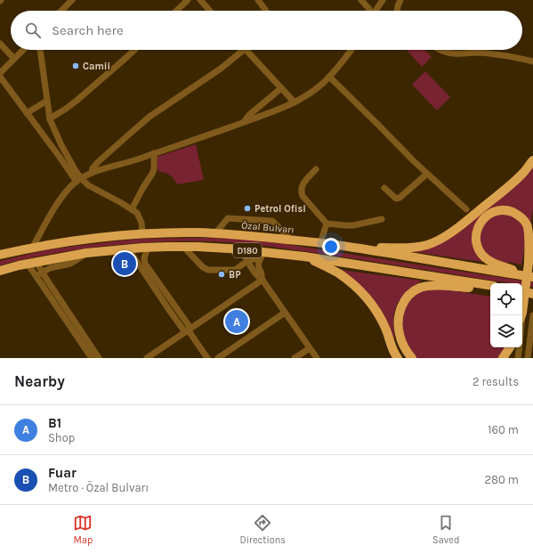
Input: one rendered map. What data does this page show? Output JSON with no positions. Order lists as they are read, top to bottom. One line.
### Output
{"streets":{"highway":["Özal Bulvarı","D180"]},"places":["Camii","Petrol Ofisi","BP"],"page":{"search":"Search here","pins":["B","A"],"heading":["Nearby","2 results"],"list":[{"mark":"A","name":"B1","note":"Shop","value":"160 m"},{"mark":"B","name":"Fuar","note":"Metro · Özal Bulvarı","value":"280 m"}],"nav":["Map","Directions","Saved"]}}
